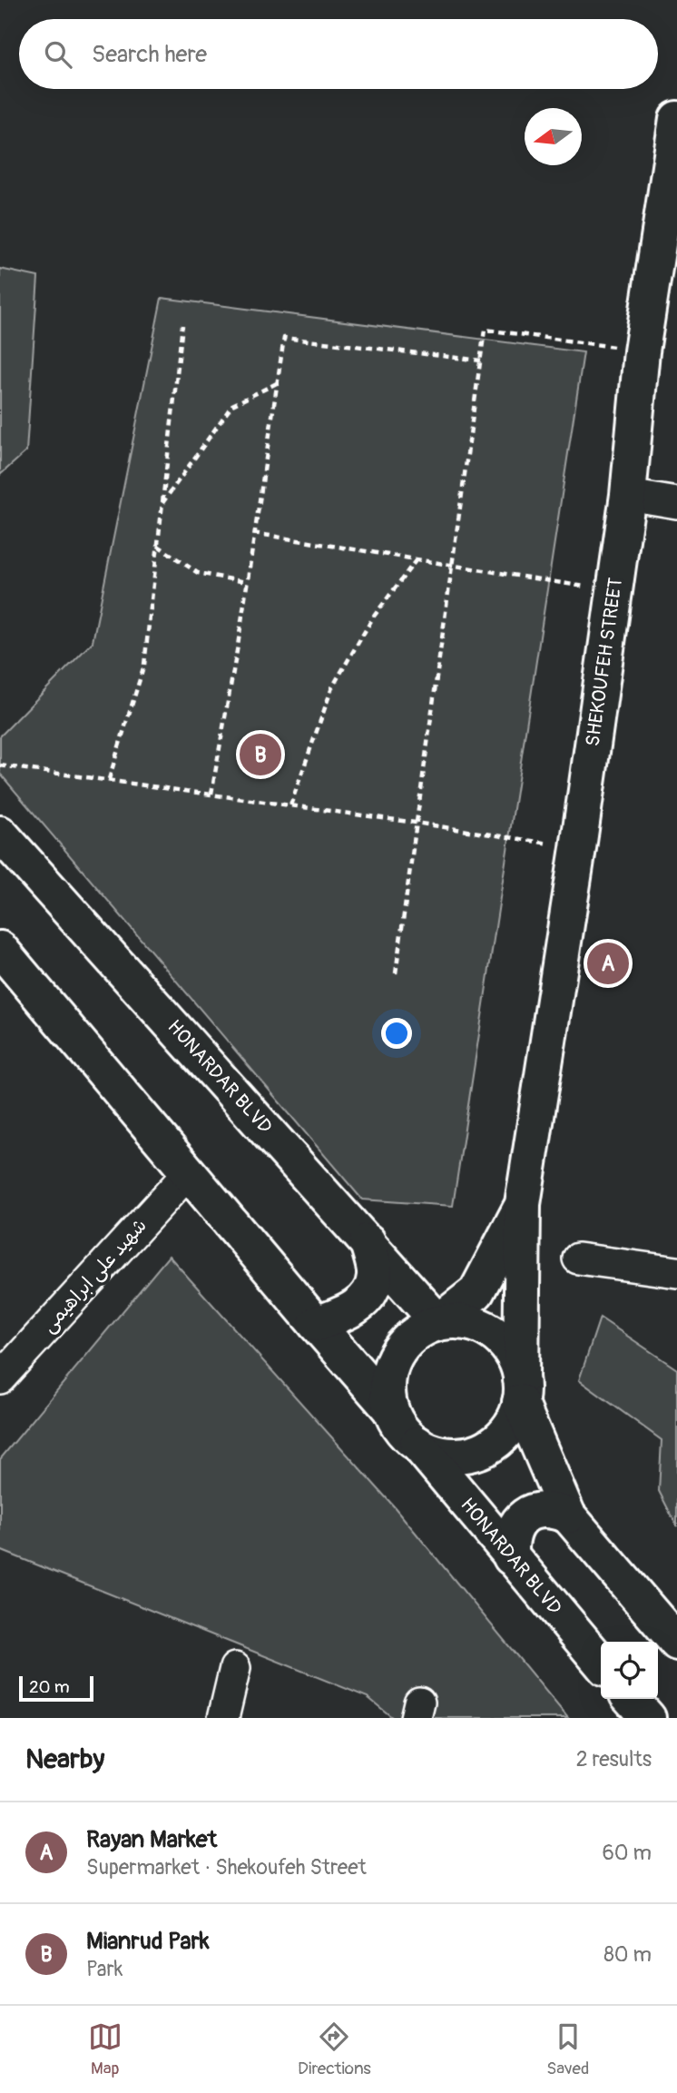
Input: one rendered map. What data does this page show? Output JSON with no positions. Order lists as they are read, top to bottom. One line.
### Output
{"streets":{"main road":["SHEKOUFEH STREET","HONARDAR BLVD"],"street":["شهید علی ابراهیمی"]},"crossings":[["SHEKOUFEH STREET","HONARDAR BLVD"]],"scale_bar":"20 m","north":"left","page":{"search":"Search here","pins":["B","A"],"scale":"20 m","heading":["Nearby","2 results"],"list":[{"mark":"A","name":"Rayan Market","note":"Supermarket · Shekoufeh Street","value":"60 m"},{"mark":"B","name":"Mianrud Park","note":"Park","value":"80 m"}],"nav":["Map","Directions","Saved"]}}
